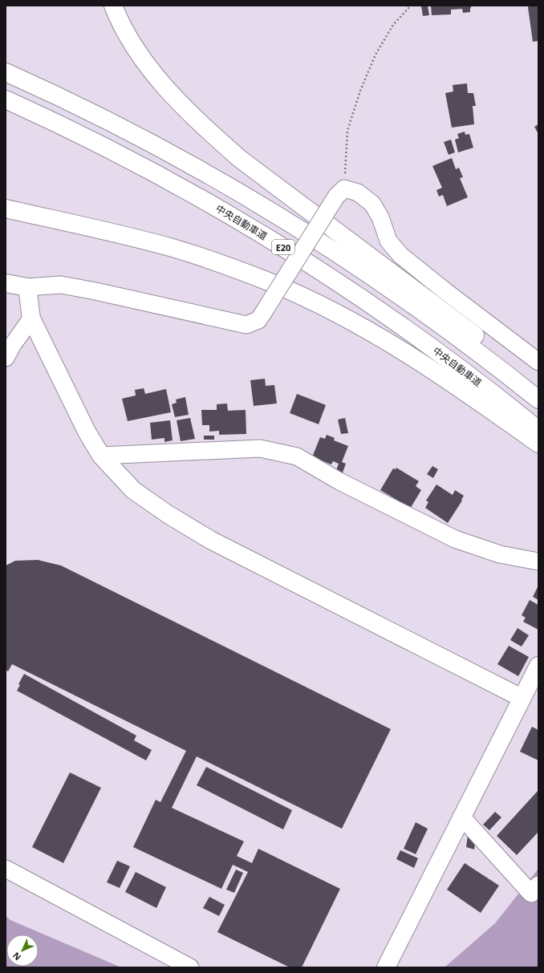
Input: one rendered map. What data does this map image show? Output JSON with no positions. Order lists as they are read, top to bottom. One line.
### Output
{"streets":{"main road":["中央自動車道","E20"]},"north":"bottom left"}
